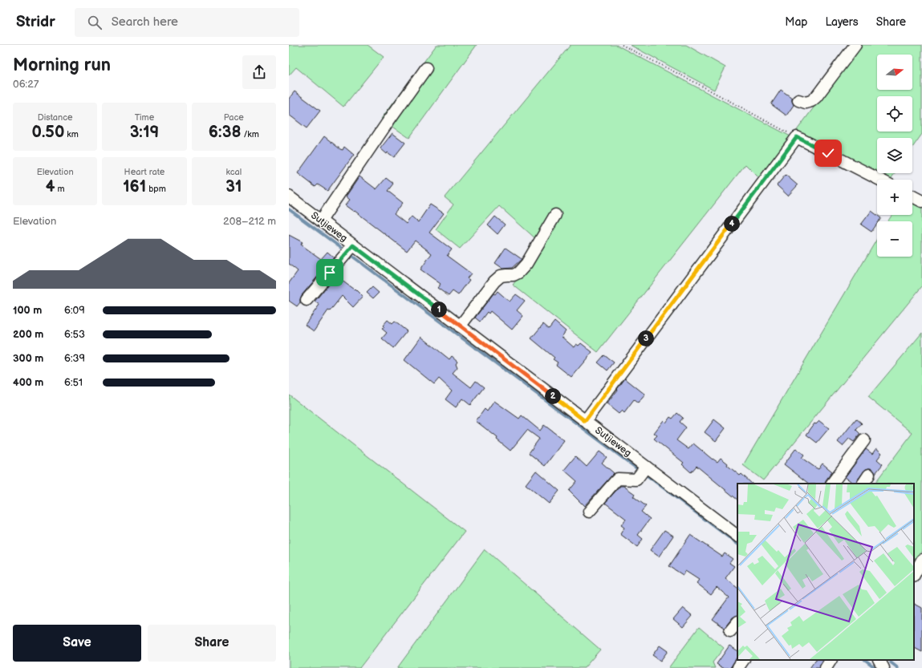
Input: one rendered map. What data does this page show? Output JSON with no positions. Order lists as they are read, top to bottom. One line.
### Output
{"streets":{"street":["Sutjieweg"]},"north":"right","page":{"header":"Stridr","search":"Search here","nav":["Map","Layers","Share"],"heading":["Morning run","06:27"],"map_buttons":["+","−"],"stats":[["Distance","0.50 km"],["Time","3:19"],["Pace","6:38 /km"],["Elevation","4 m"],["Heart rate","161 bpm"],["kcal","31"]],"chart":["Elevation","208–212 m"],"pins":["4","1","3","2"],"list":[{"name":"100 m","note":"6:09"},{"name":"200 m","note":"6:53"},{"name":"300 m","note":"6:39"},{"name":"400 m","note":"6:51"}],"buttons":["Save","Share"]}}
